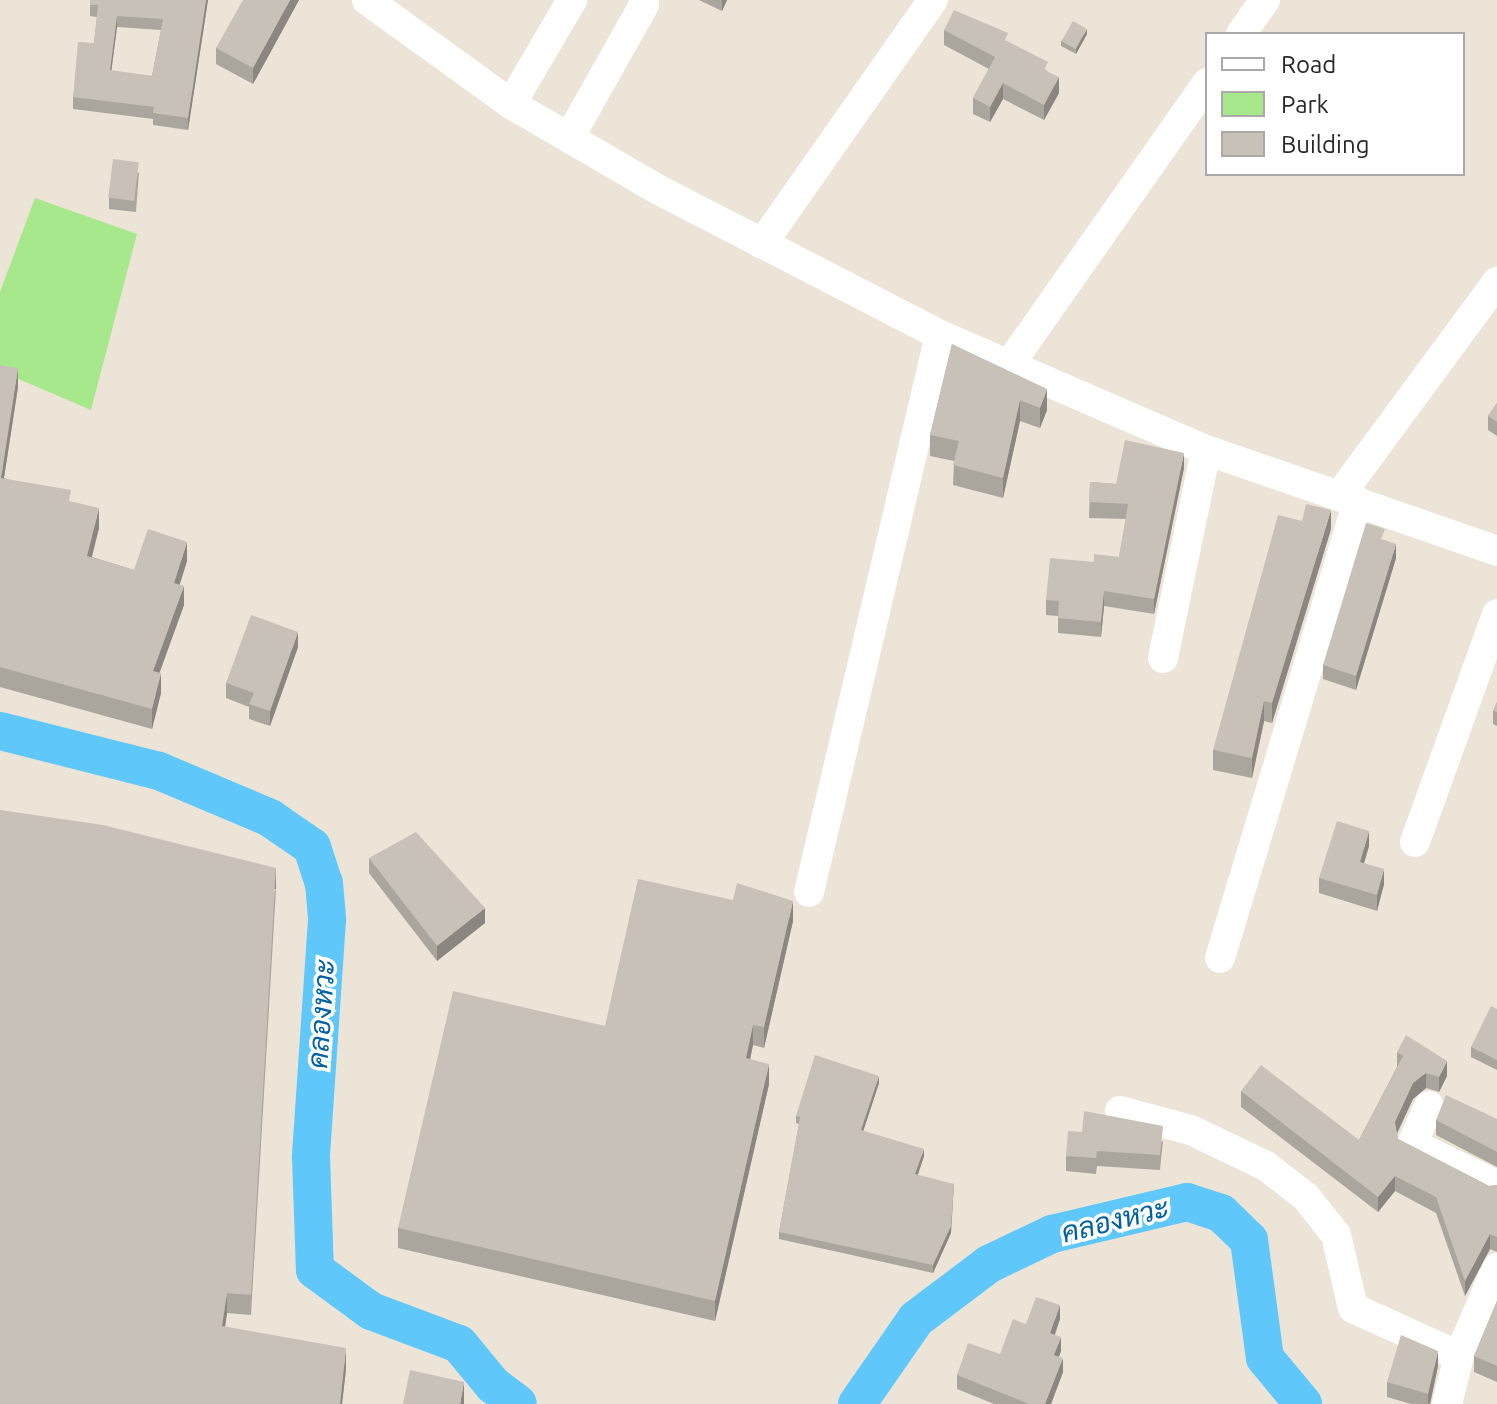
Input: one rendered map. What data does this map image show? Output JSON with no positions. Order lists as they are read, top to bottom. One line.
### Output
{"water":["คลองหวะ"],"legend":["Road","Park","Building"]}
